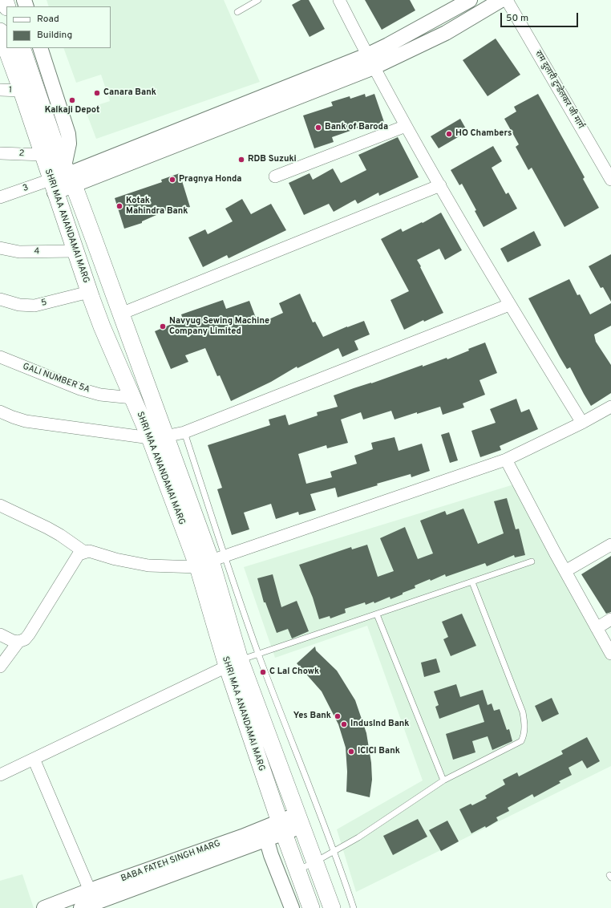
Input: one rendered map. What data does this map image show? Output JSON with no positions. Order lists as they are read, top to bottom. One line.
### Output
{"streets":{"main road":["SHRI MAA ANANDAMAI MARG"],"street":["राम दुलारी टुन्डेलकर जी मार्ग","1","2","3","4","5","GALI NUMBER 5A","BABA FATEH SINGH MARG"]},"crossings":[["1","SHRI MAA ANANDAMAI MARG"],["2","SHRI MAA ANANDAMAI MARG"],["3","SHRI MAA ANANDAMAI MARG"],["SHRI MAA ANANDAMAI MARG","4"],["SHRI MAA ANANDAMAI MARG","5"],["SHRI MAA ANANDAMAI MARG","GALI NUMBER 5A"],["SHRI MAA ANANDAMAI MARG","BABA FATEH SINGH MARG"]],"places":["Canara Bank","Kalkaji Depot","Bank of Baroda","HO Chambers","RDB Suzuki","Pragnya Honda","Kotak Mahindra Bank","Navyug Sewing Machine Company Limited","C Lal Chowk","Yes Bank","IndusInd Bank","ICICI Bank"],"legend":["Road","Building"],"scale_bar":"50 m"}
